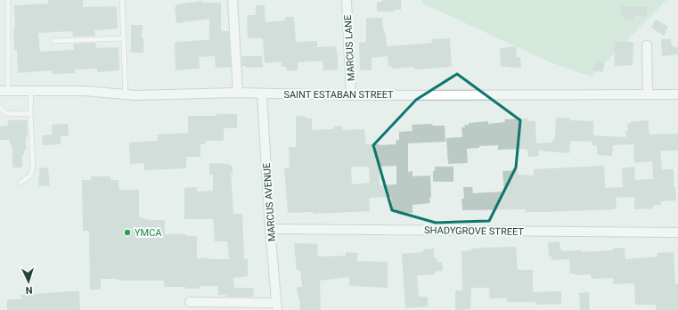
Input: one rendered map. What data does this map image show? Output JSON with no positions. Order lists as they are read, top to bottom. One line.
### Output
{"streets":{"street":["MARCUS LANE","SAINT ESTABAN STREET","MARCUS AVENUE","SHADYGROVE STREET"]},"crossings":[["MARCUS LANE","SAINT ESTABAN STREET"],["SAINT ESTABAN STREET","MARCUS AVENUE"],["MARCUS AVENUE","SHADYGROVE STREET"]],"places":["YMCA"],"north":"bottom"}
